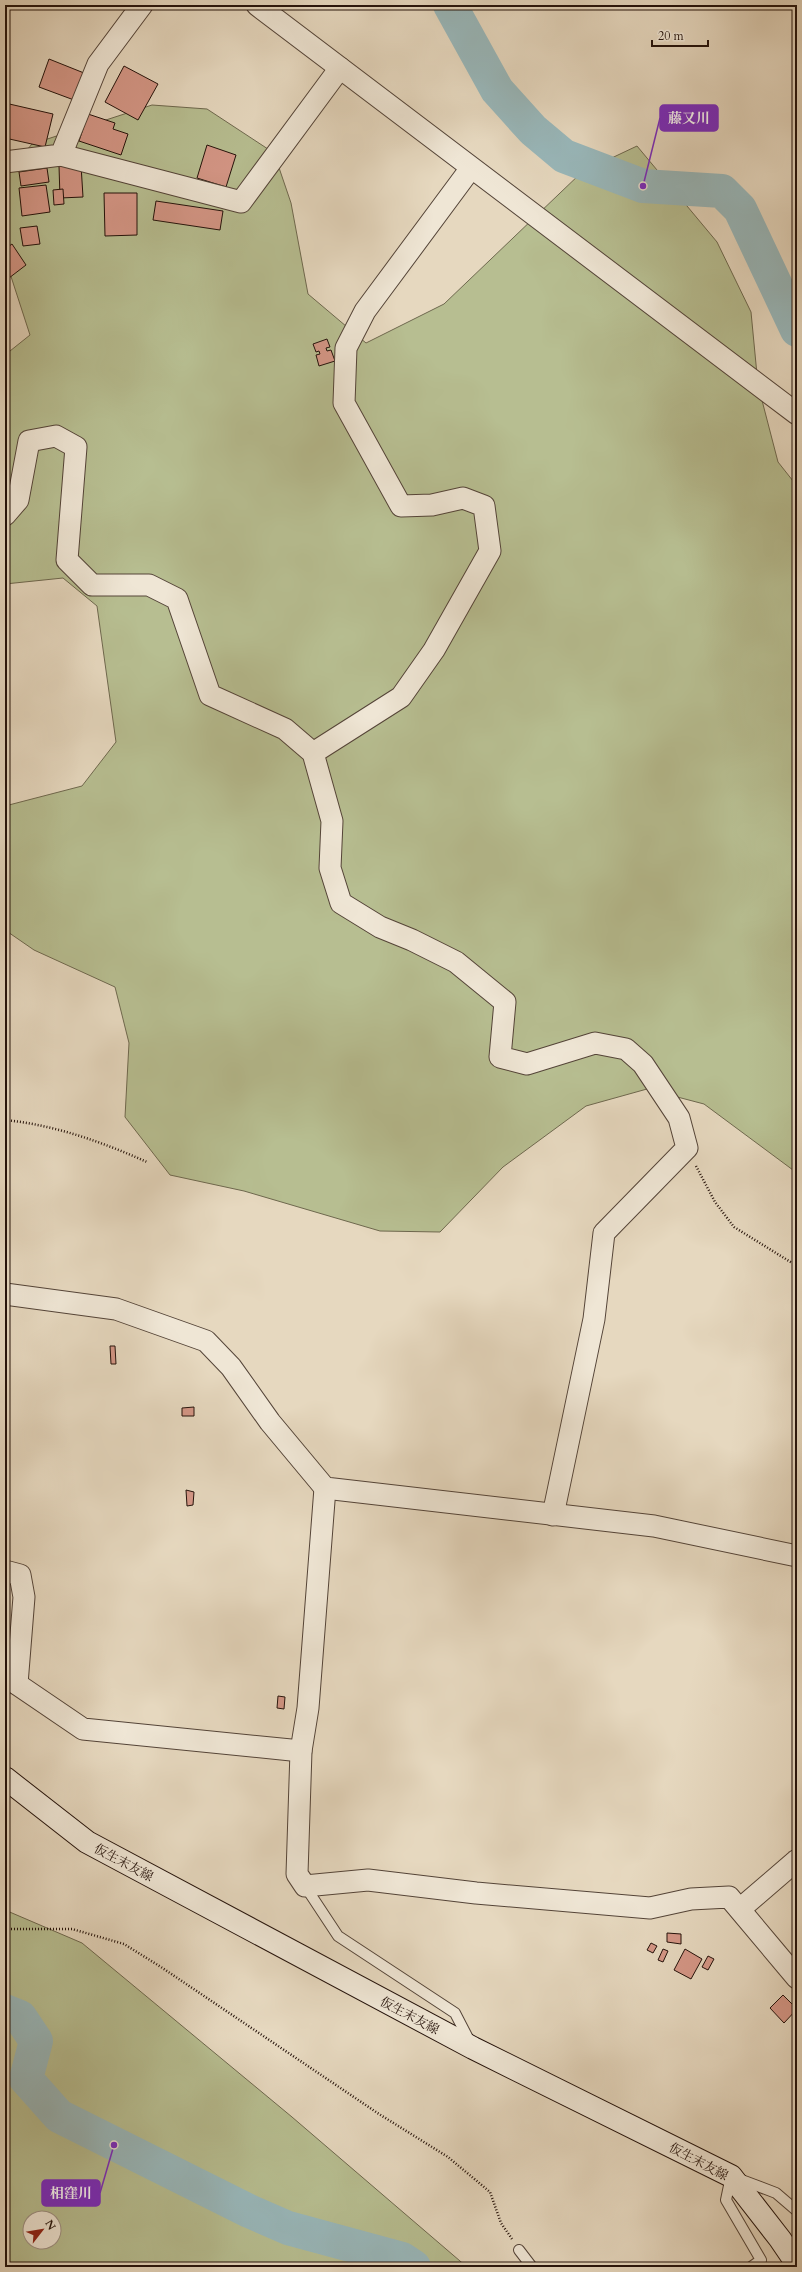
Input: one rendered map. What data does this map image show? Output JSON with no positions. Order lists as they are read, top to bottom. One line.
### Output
{"streets":{"main road":["仮生末友線"]},"places":["藤又川","相窪川"],"scale_bar":"20 m","north":"top right"}
